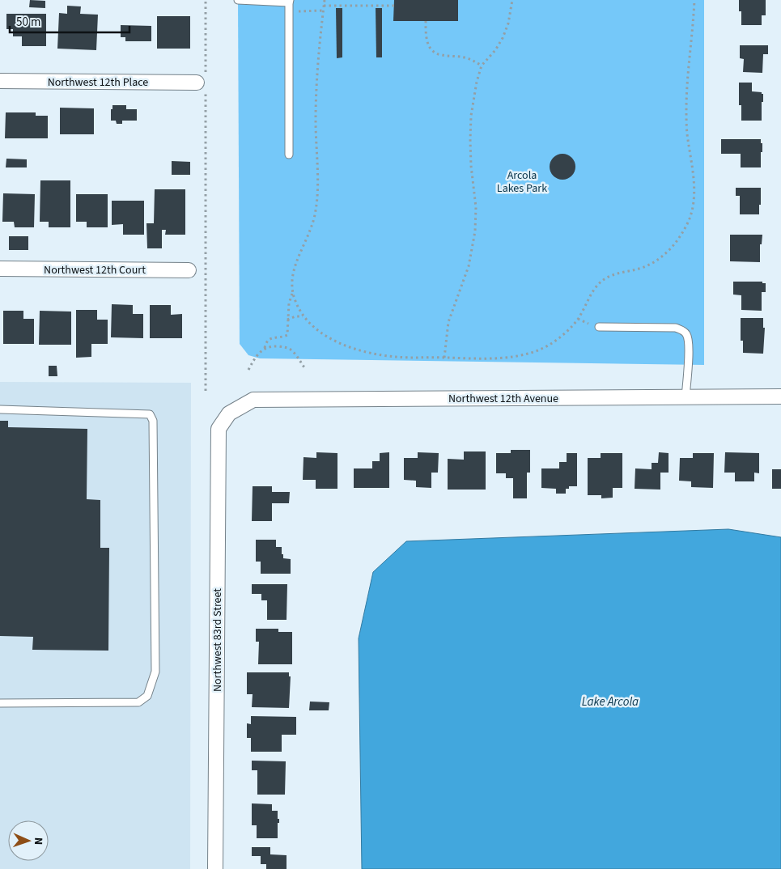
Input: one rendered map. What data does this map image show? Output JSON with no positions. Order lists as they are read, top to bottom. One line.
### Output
{"streets":{"street":["Northwest 12th Place","Northwest 12th Court","Northwest 12th Avenue","Northwest 83rd Street"]},"crossings":[["Northwest 12th Avenue","Northwest 83rd Street"]],"water":["Lake Arcola"],"parks":["Arcola Lakes Park"],"scale_bar":"50 m","north":"right"}
